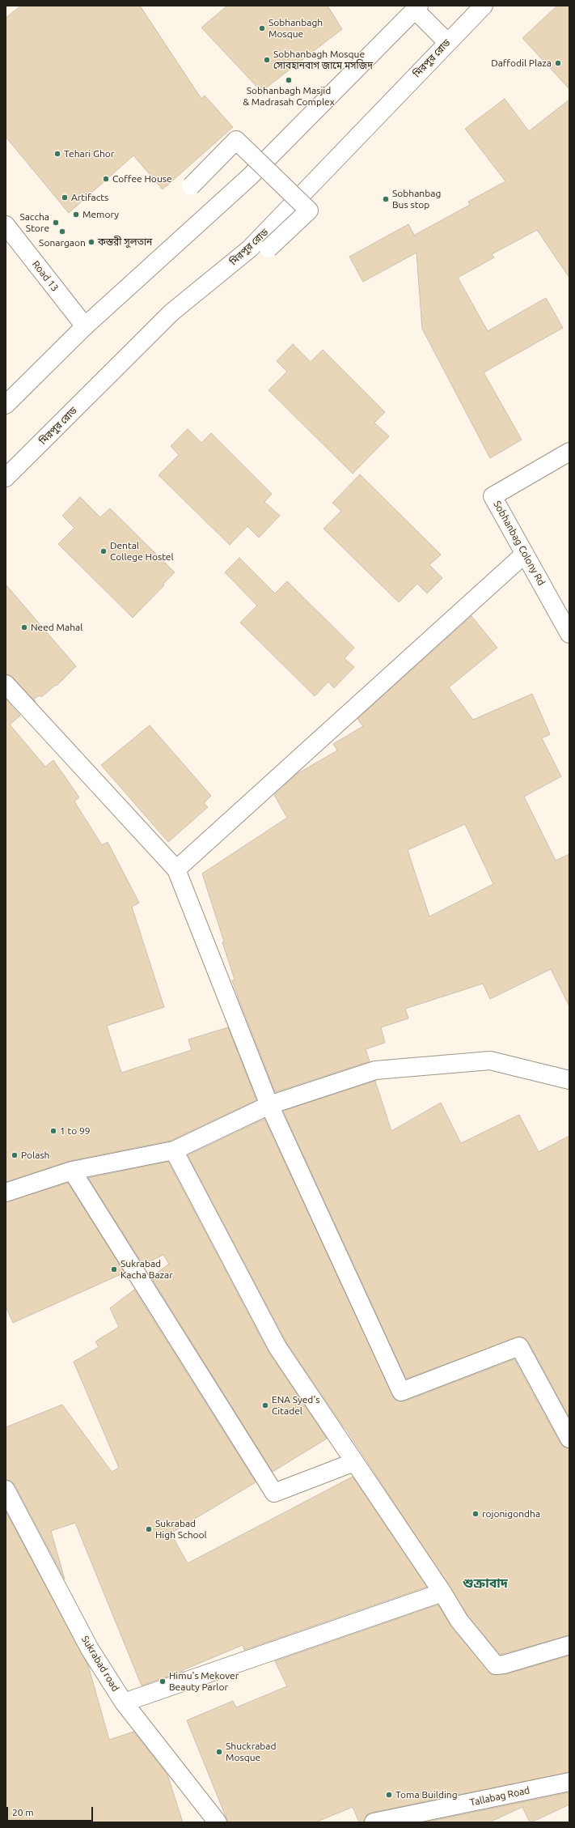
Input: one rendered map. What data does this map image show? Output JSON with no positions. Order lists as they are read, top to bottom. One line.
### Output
{"streets":{"main road":["মিরপুর রোড","Road 13","Sobhanbag Colony Rd","Sukrabad road","Tallabag Road"]},"districts":["শুক্রাবাদ"],"places":["Sobhanbagh Mosque","Sobhanbagh Mosque সোবহানবাগ জামে মসজিদ","Daffodil Plaza","Sobhanbagh Masjid & Madrasah Complex","Tehari Ghor","Coffee House","Artifacts","Sobhanbag Bus stop","Memory","Saccha Store","Sonargaon","কস্তরী সুলতান","Dental College Hostel","Need Mahal","1 to 99","Polash","Sukrabad Kacha Bazar","ENA Syed's Citadel","rojonigondha","Sukrabad High School","Himu's Mekover Beauty Parlor","Shuckrabad Mosque","Toma Building"],"scale_bar":"20 m"}
